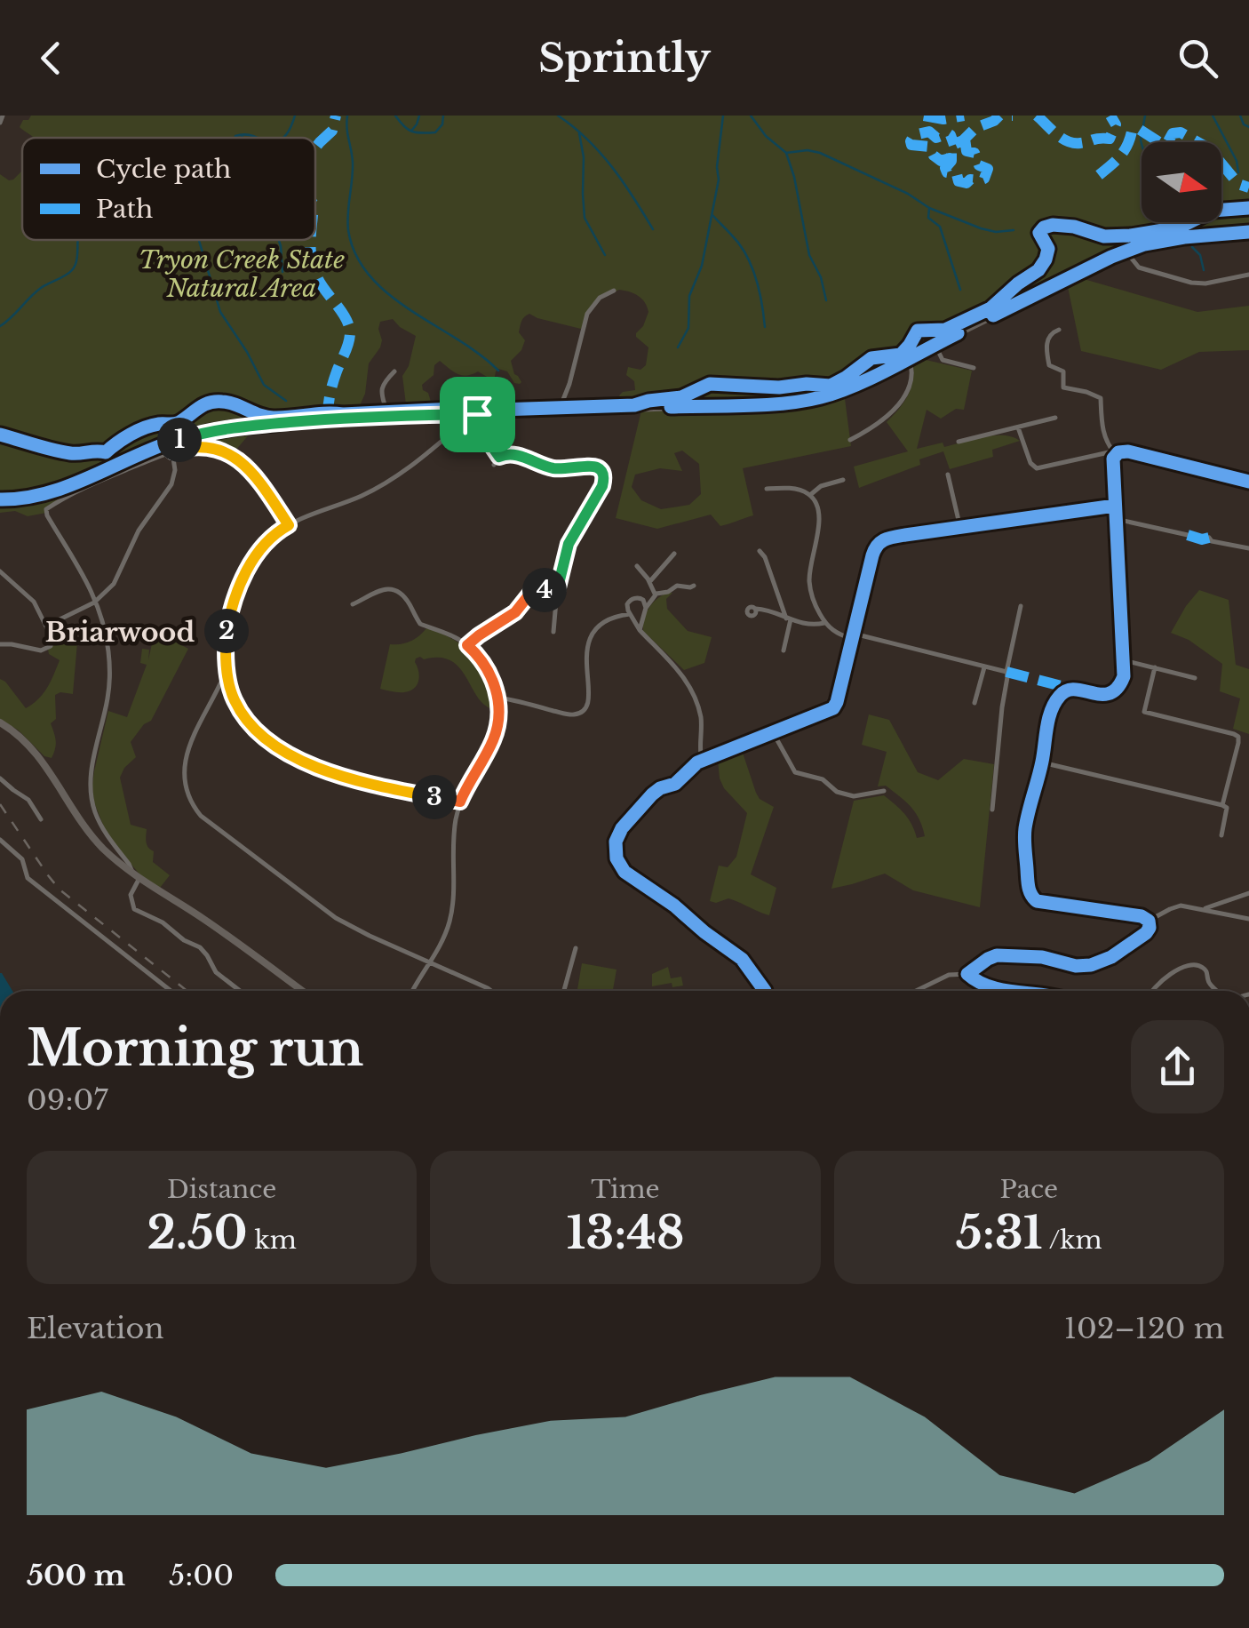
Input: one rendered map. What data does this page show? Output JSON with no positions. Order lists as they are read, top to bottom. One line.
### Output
{"districts":["Briarwood"],"parks":["Tryon Creek State Natural Area"],"legend":["Cycle path","Path"],"north":"right","page":{"header":"Sprintly","pins":["1","4","2","3"],"heading":["Morning run","09:07"],"stats":[["Distance","2.50 km"],["Time","13:48"],["Pace","5:31 /km"]],"chart":["Elevation","102–120 m"],"list":[{"name":"500 m","note":"5:00"}]}}
